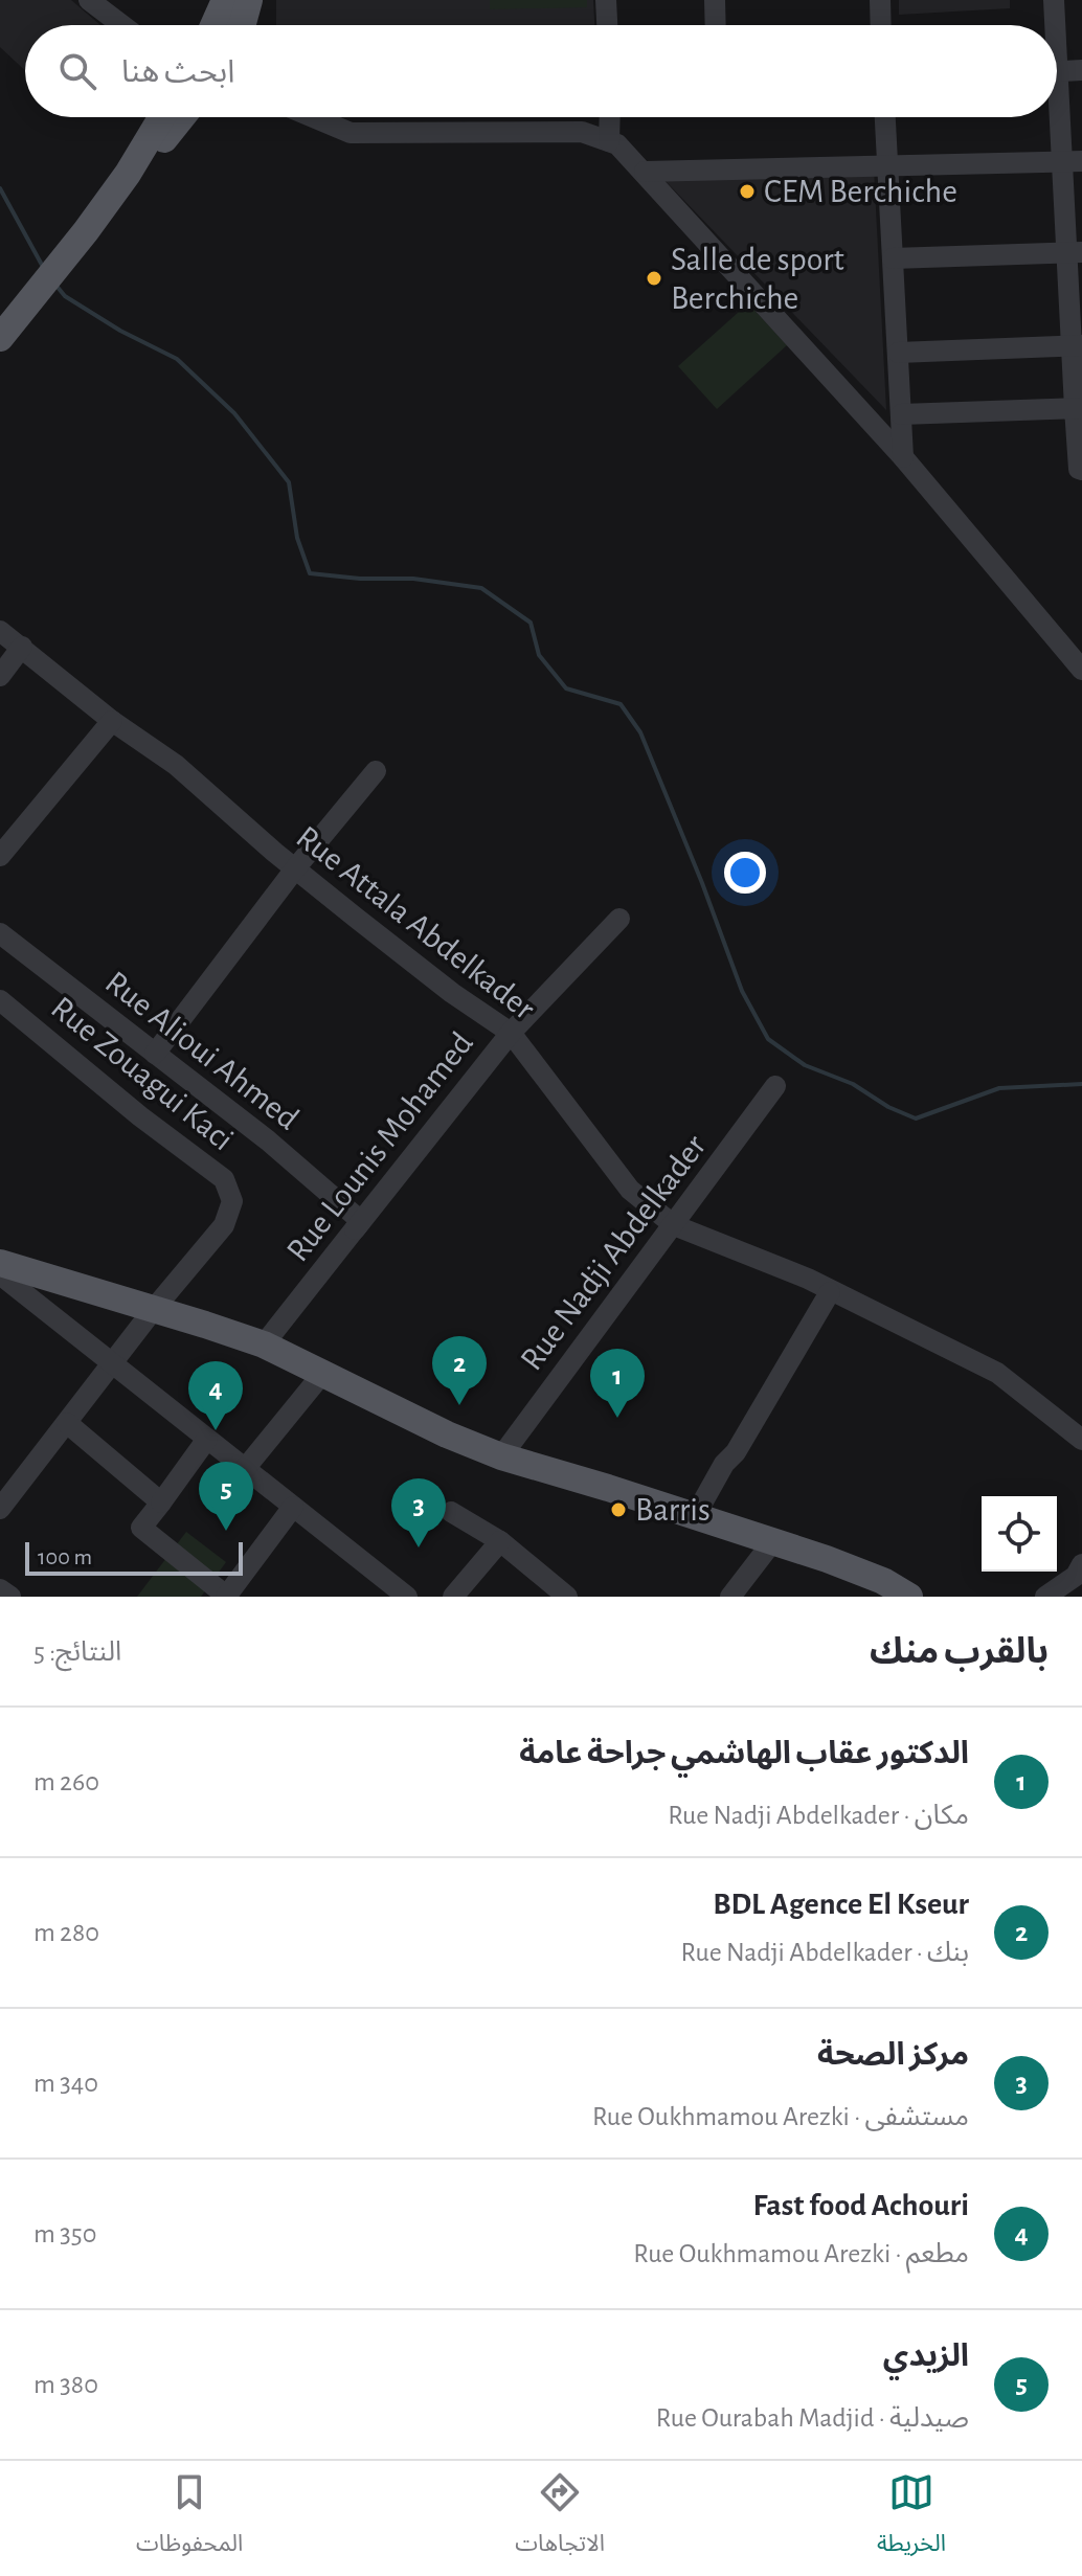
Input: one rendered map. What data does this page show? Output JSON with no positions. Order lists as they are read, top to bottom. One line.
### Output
{"streets":{"street":["Rue Attala Abdelkader","Rue Alioui Ahmed","Rue Zouagui Kaci","Rue Lounis Mohamed","Rue Nadji Abdelkader"]},"crossings":[["Rue Attala Abdelkader","Rue Lounis Mohamed"],["Rue Attala Abdelkader","Rue Nadji Abdelkader"],["Rue Alioui Ahmed","Rue Lounis Mohamed"]],"places":["CEM Berchiche","Salle de sport Berchiche","Barris"],"scale_bar":"100 m","page":{"search":"ابحث هنا","pins":["2","1","4","5","3"],"scale":"100 m","heading":["بالقرب منك","النتائج: 5"],"list":[{"mark":"1","name":"الدكتور عقاب الهاشمي جراحة عامة","note":"مكان · Rue Nadji Abdelkader","value":"260 m"},{"mark":"2","name":"BDL Agence El Kseur","note":"بنك · Rue Nadji Abdelkader","value":"280 m"},{"mark":"3","name":"مركز الصحة","note":"مستشفى · Rue Oukhmamou Arezki","value":"340 m"},{"mark":"4","name":"Fast food Achouri","note":"مطعم · Rue Oukhmamou Arezki","value":"350 m"},{"mark":"5","name":"الزيدي","note":"صيدلية · Rue Ourabah Madjid","value":"380 m"}],"nav":["الخريطة","الاتجاهات","المحفوظات"]}}
